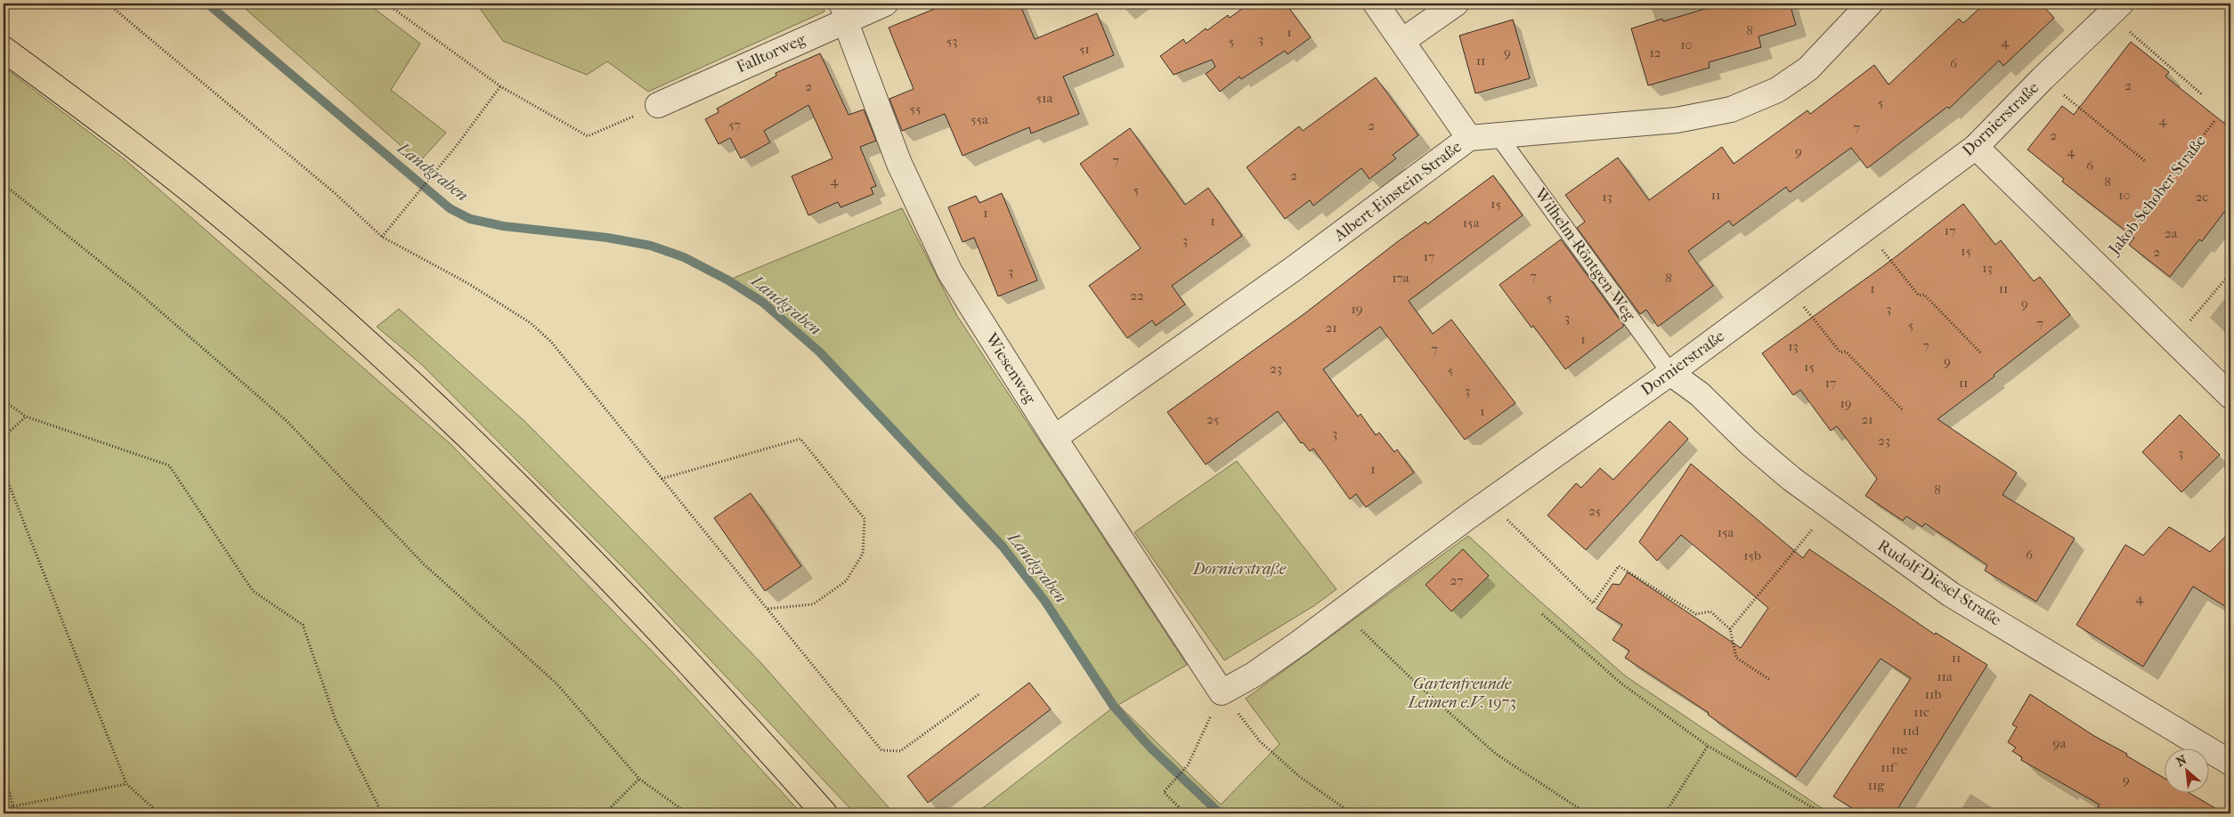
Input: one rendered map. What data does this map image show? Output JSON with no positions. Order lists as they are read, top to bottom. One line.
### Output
{"streets":{"street":["Falltorweg","Dornierstraße","Albert-Einstein-Straße","Jakob-Schober-Straße","Wiesenweg","Rudolf-Diesel-Straße"],"lane":["Wilhelm-Röntgen-Weg"]},"crossings":[["Falltorweg","Wiesenweg"],["Dornierstraße","Jakob-Schober-Straße"],["Dornierstraße","Wilhelm-Röntgen-Weg"],["Dornierstraße","Wiesenweg"],["Dornierstraße","Rudolf-Diesel-Straße"],["Albert-Einstein-Straße","Wilhelm-Röntgen-Weg"],["Albert-Einstein-Straße","Wiesenweg"],["Wilhelm-Röntgen-Weg","Rudolf-Diesel-Straße"]],"water":["Landgraben"],"parks":["Dornierstraße","Gartenfreunde Leimen e.V. 1973"],"house_numbers":["8","1","3","53","5","4","10","51","9","12","11","6","2","2","51a","5","55","55a","4","57","2","7","2","9","4","7","6","2","4","8","5","11","10","13","2c","15","1","1","15a","17","2a","3","15","2","17","13","3","7","17a","8","1","11","22","5","9","19","3","3","7","5","21","1","7","13","7","9","15","23","5","17","11","3","19","1","25","21","3","23","3","1","8","25","15a","6","15b","27","4","11","11a","11b","11c","11d","9a","11e","11f","9","11g"],"north":"top left"}
